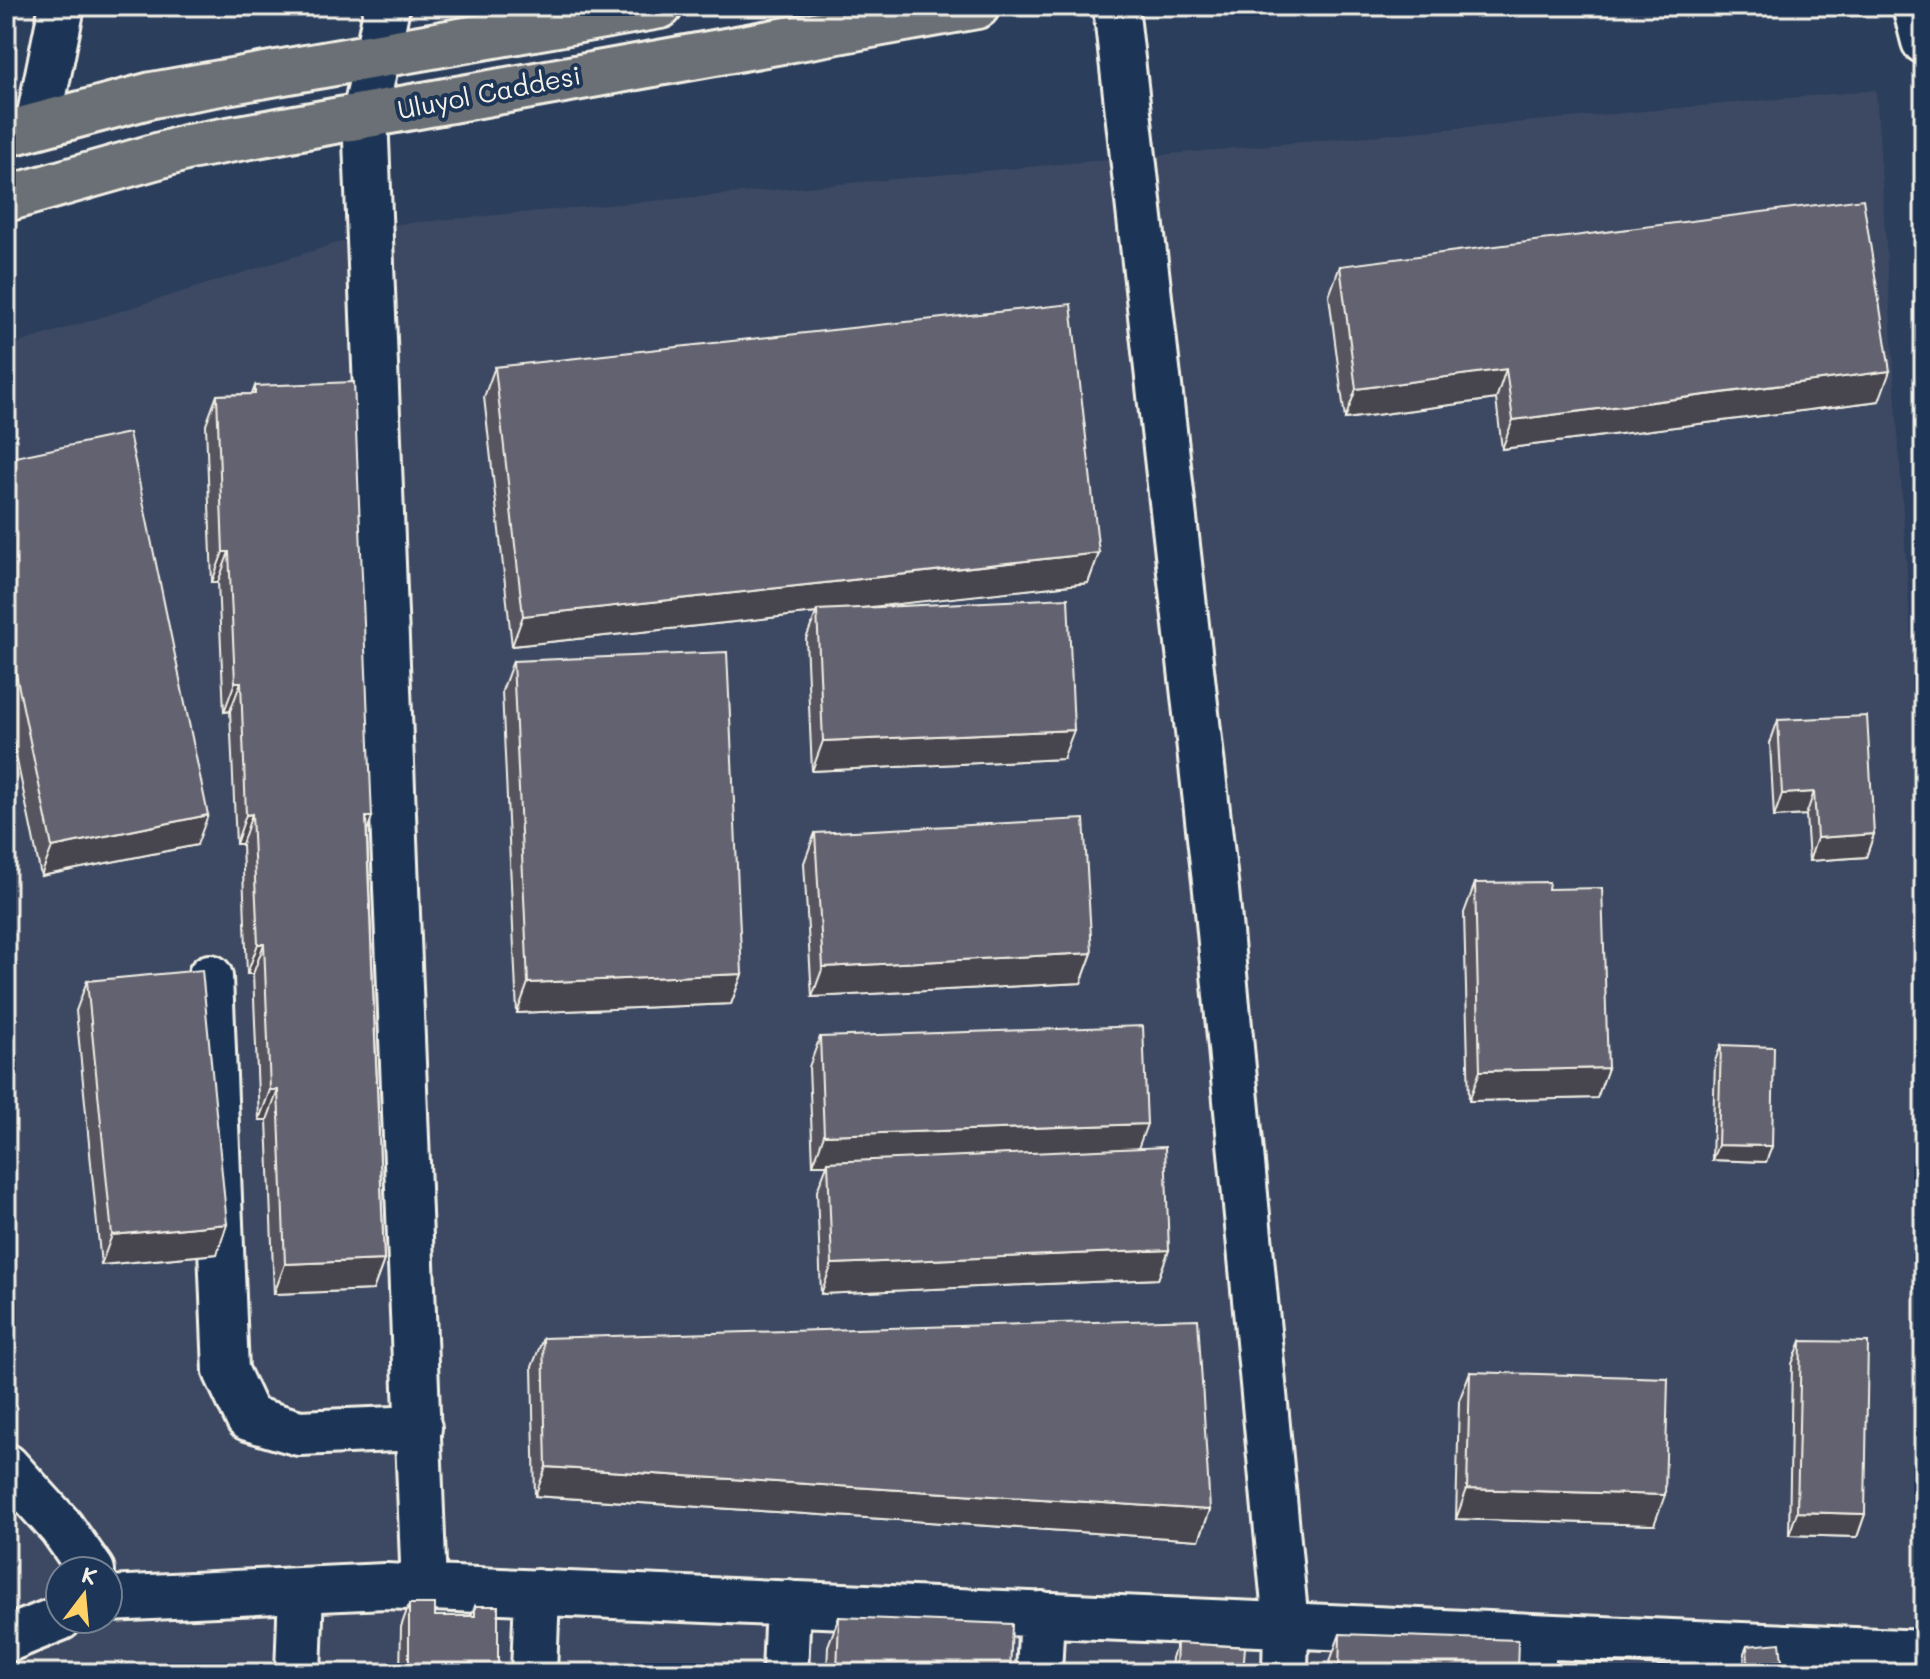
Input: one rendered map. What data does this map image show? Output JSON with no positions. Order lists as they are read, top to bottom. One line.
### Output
{"streets":{"main road":["Uluyol Caddesi"]},"north":"top"}
